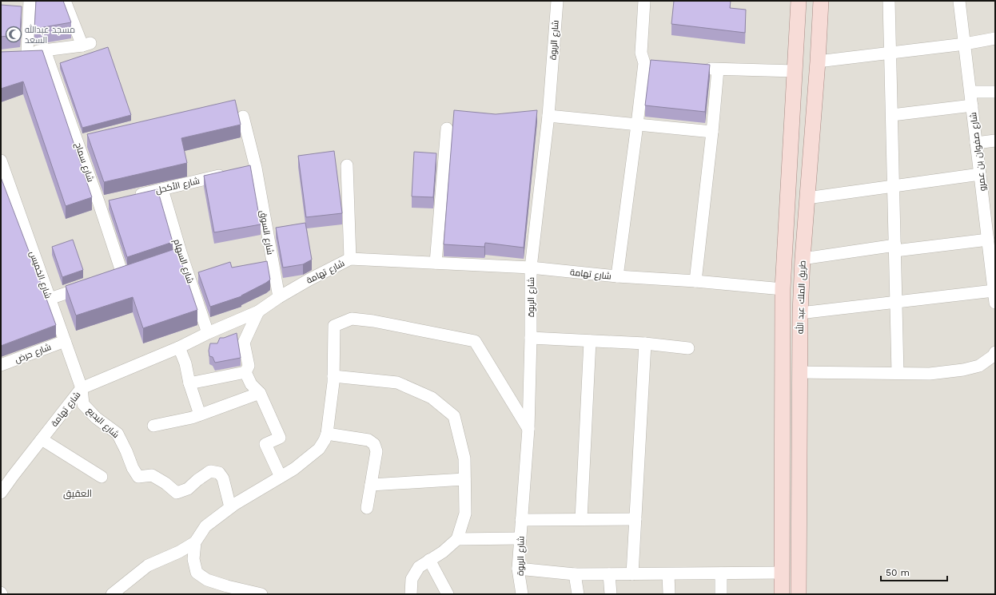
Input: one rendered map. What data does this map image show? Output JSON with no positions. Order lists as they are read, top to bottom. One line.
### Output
{"streets":{"main road":["طريق الملك عبد الله"],"street":["شارع الربوة","شارع صفوان بن عمرو","شارع سماح","شارع الأكحل","شارع السوق","شارع السهام","شارع تهامة","شارع الخميس","شارع حرض","شارع البديع"]},"crossings":[["شارع الربوة","شارع تهامة"],["شارع الأكحل","شارع السهام"],["شارع السوق","شارع تهامة"],["شارع السهام","شارع تهامة"],["شارع تهامة","شارع الخميس"],["شارع تهامة","طريق الملك عبد الله"],["شارع تهامة","شارع البديع"],["شارع الخميس","شارع حرض"],["شارع الخميس","شارع البديع"]],"districts":["العقيق"],"places":{"mosque":["مسجد عبدالله السعد"]},"scale_bar":"50 m"}
